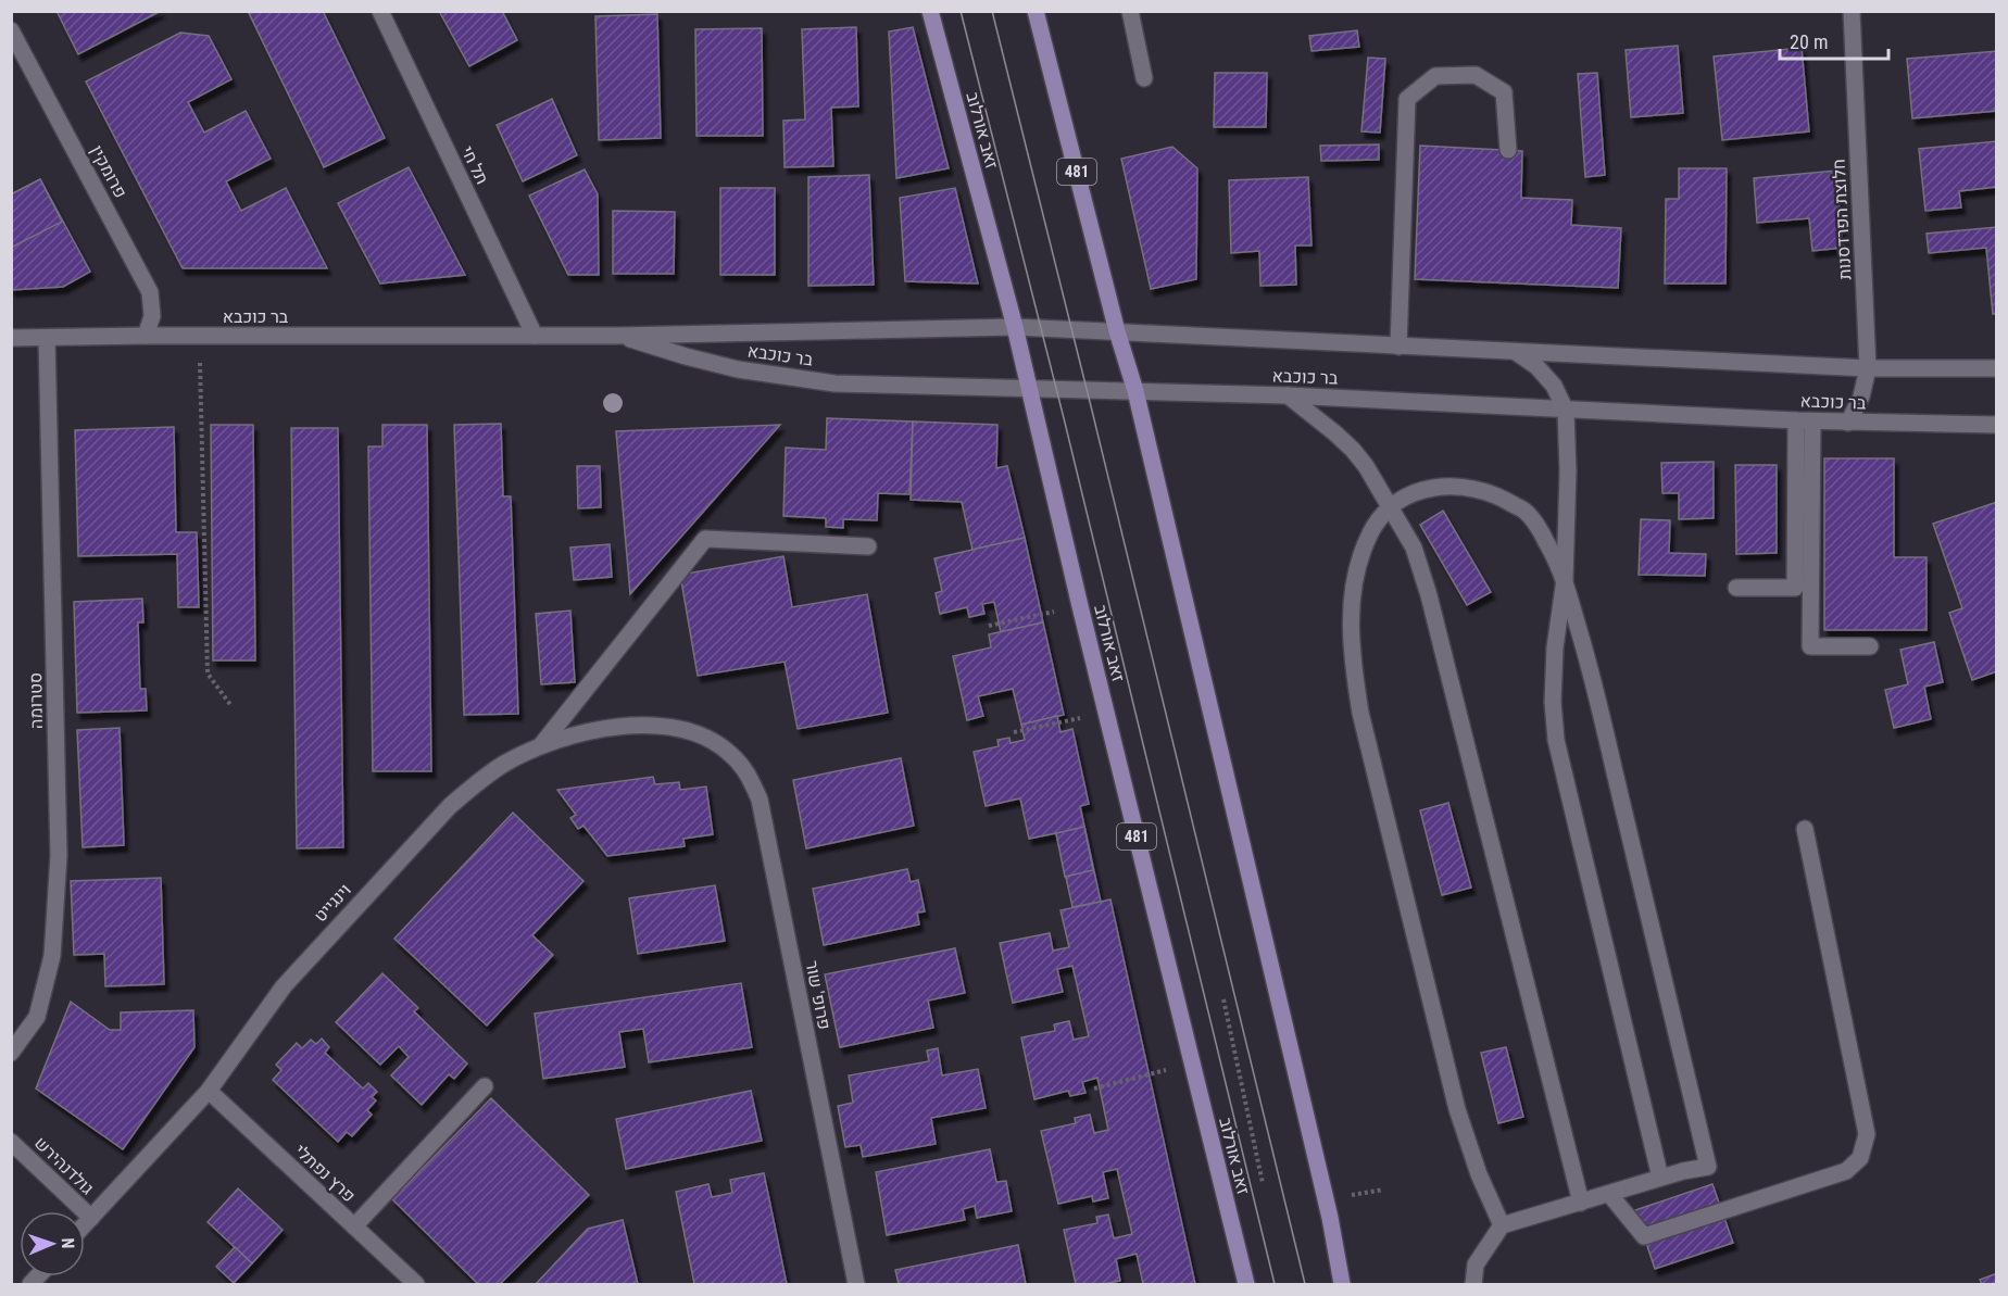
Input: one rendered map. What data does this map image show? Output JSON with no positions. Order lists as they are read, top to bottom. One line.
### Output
{"streets":{"main road":["זאב אורלוב","481"],"street":["תל חי","פרומקין","חלוצת הפרדסנות","בר כוכבא","סטרומה","וינגייט","פרופ' שור","גולדנהירש","פרץ נפתלי"]},"crossings":[["זאב אורלוב","בר כוכבא"],["תל חי","בר כוכבא"],["פרומקין","בר כוכבא"],["481","בר כוכבא"],["חלוצת הפרדסנות","בר כוכבא"],["בר כוכבא","סטרומה"],["וינגייט","פרופ' שור"],["וינגייט","גולדנהירש"],["וינגייט","פרץ נפתלי"]],"scale_bar":"20 m","north":"right"}
